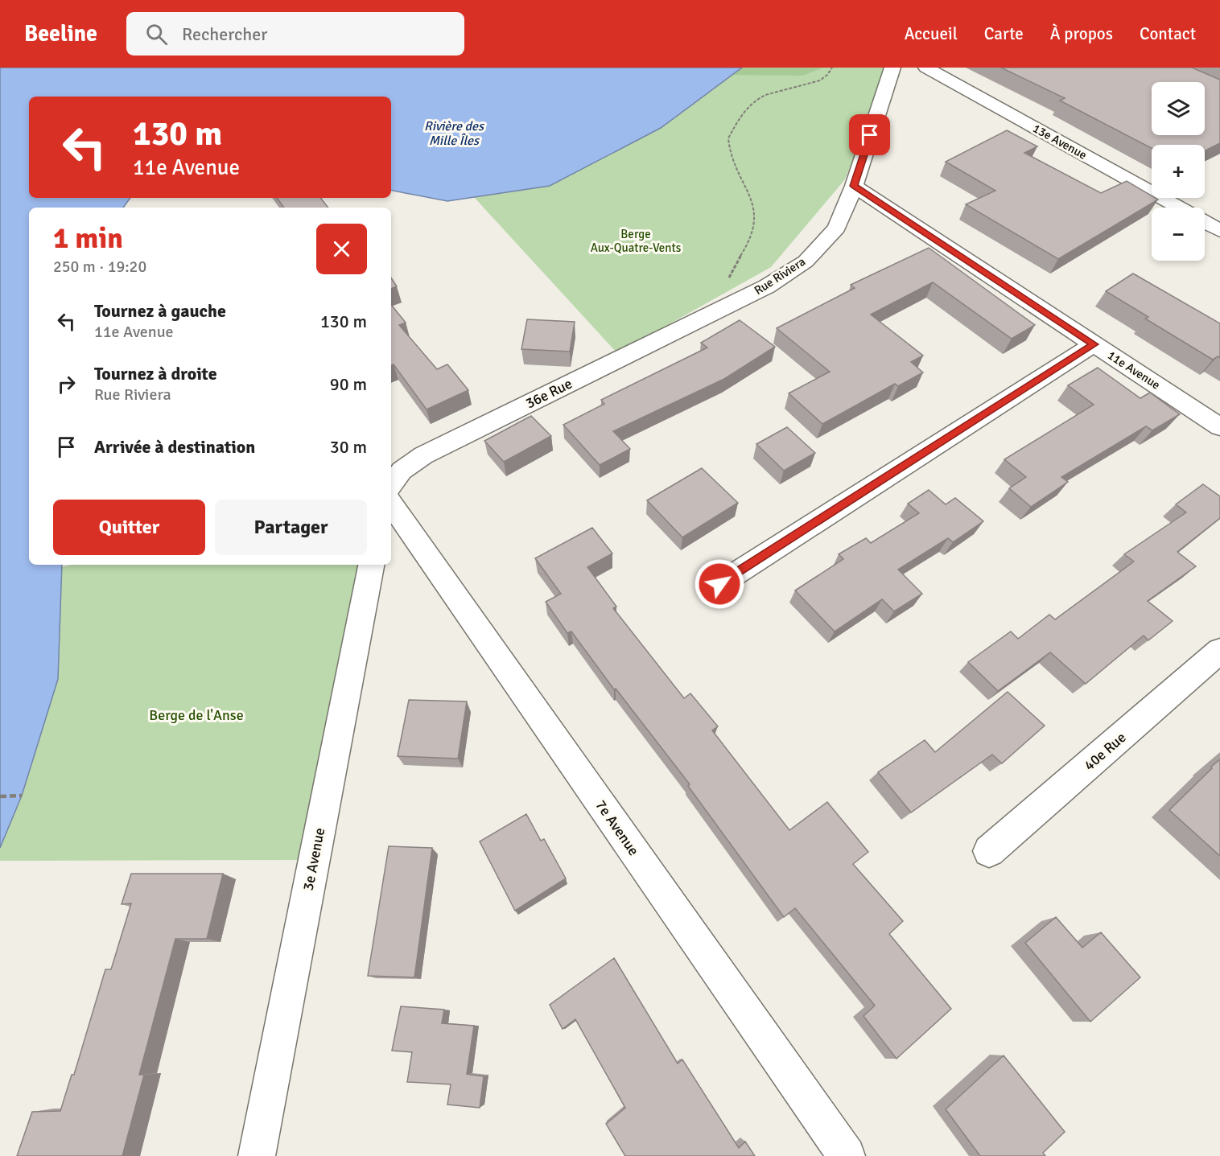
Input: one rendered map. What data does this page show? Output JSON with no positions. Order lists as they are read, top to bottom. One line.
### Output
{"streets":{"street":["13e Avenue","Rue Riviera","11e Avenue","36e Rue","40e Rue","7e Avenue","3e Avenue"]},"crossings":[["Rue Riviera","11e Avenue"],["Rue Riviera","36e Rue"]],"water":["Rivière des Mille Îles"],"parks":["Berge Aux-Quatre-Vents","Berge de l'Anse"],"page":{"header":"Beeline","search":"Rechercher","nav":["Accueil","Carte","À propos","Contact"],"map_buttons":["+","−"],"turn":["130 m","11e Avenue"],"heading":["1 min","250 m · 19:20"],"list":[{"name":"Tournez à gauche","note":"11e Avenue","value":"130 m"},{"name":"Tournez à droite","note":"Rue Riviera","value":"90 m"},{"name":"Arrivée à destination","value":"30 m"}],"buttons":["Quitter","Partager"]}}
